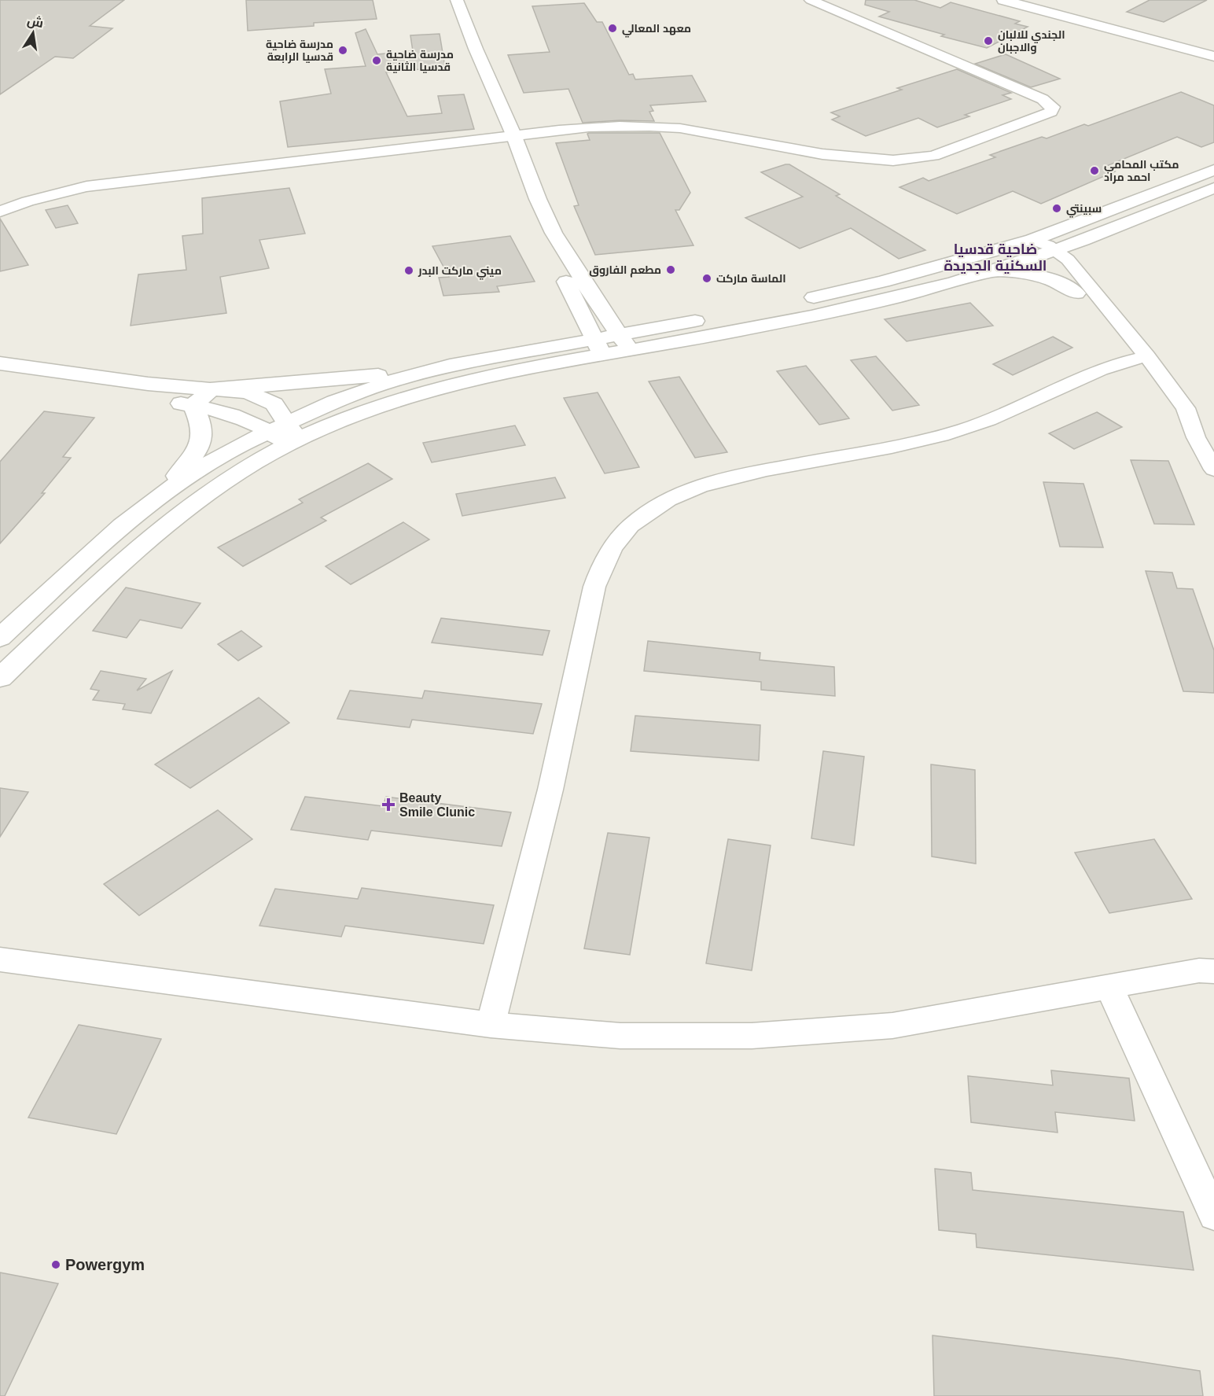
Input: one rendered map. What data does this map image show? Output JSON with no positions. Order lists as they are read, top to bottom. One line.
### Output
{"districts":["ضاحية قدسيا السكنية الجديدة"],"places":{"other":["معهد المعالي","الجندي للالبان والاجبان","مدرسة ضاحية قدسيا الرابعة","مدرسة ضاحية قدسيا الثانية","مكتب المحامي احمد مراد","سبينتي","مطعم الفاروق","ميني ماركت البدر","الماسة ماركت","Powergym"],"health":["Beauty Smile Clunic"]},"north":"top"}
